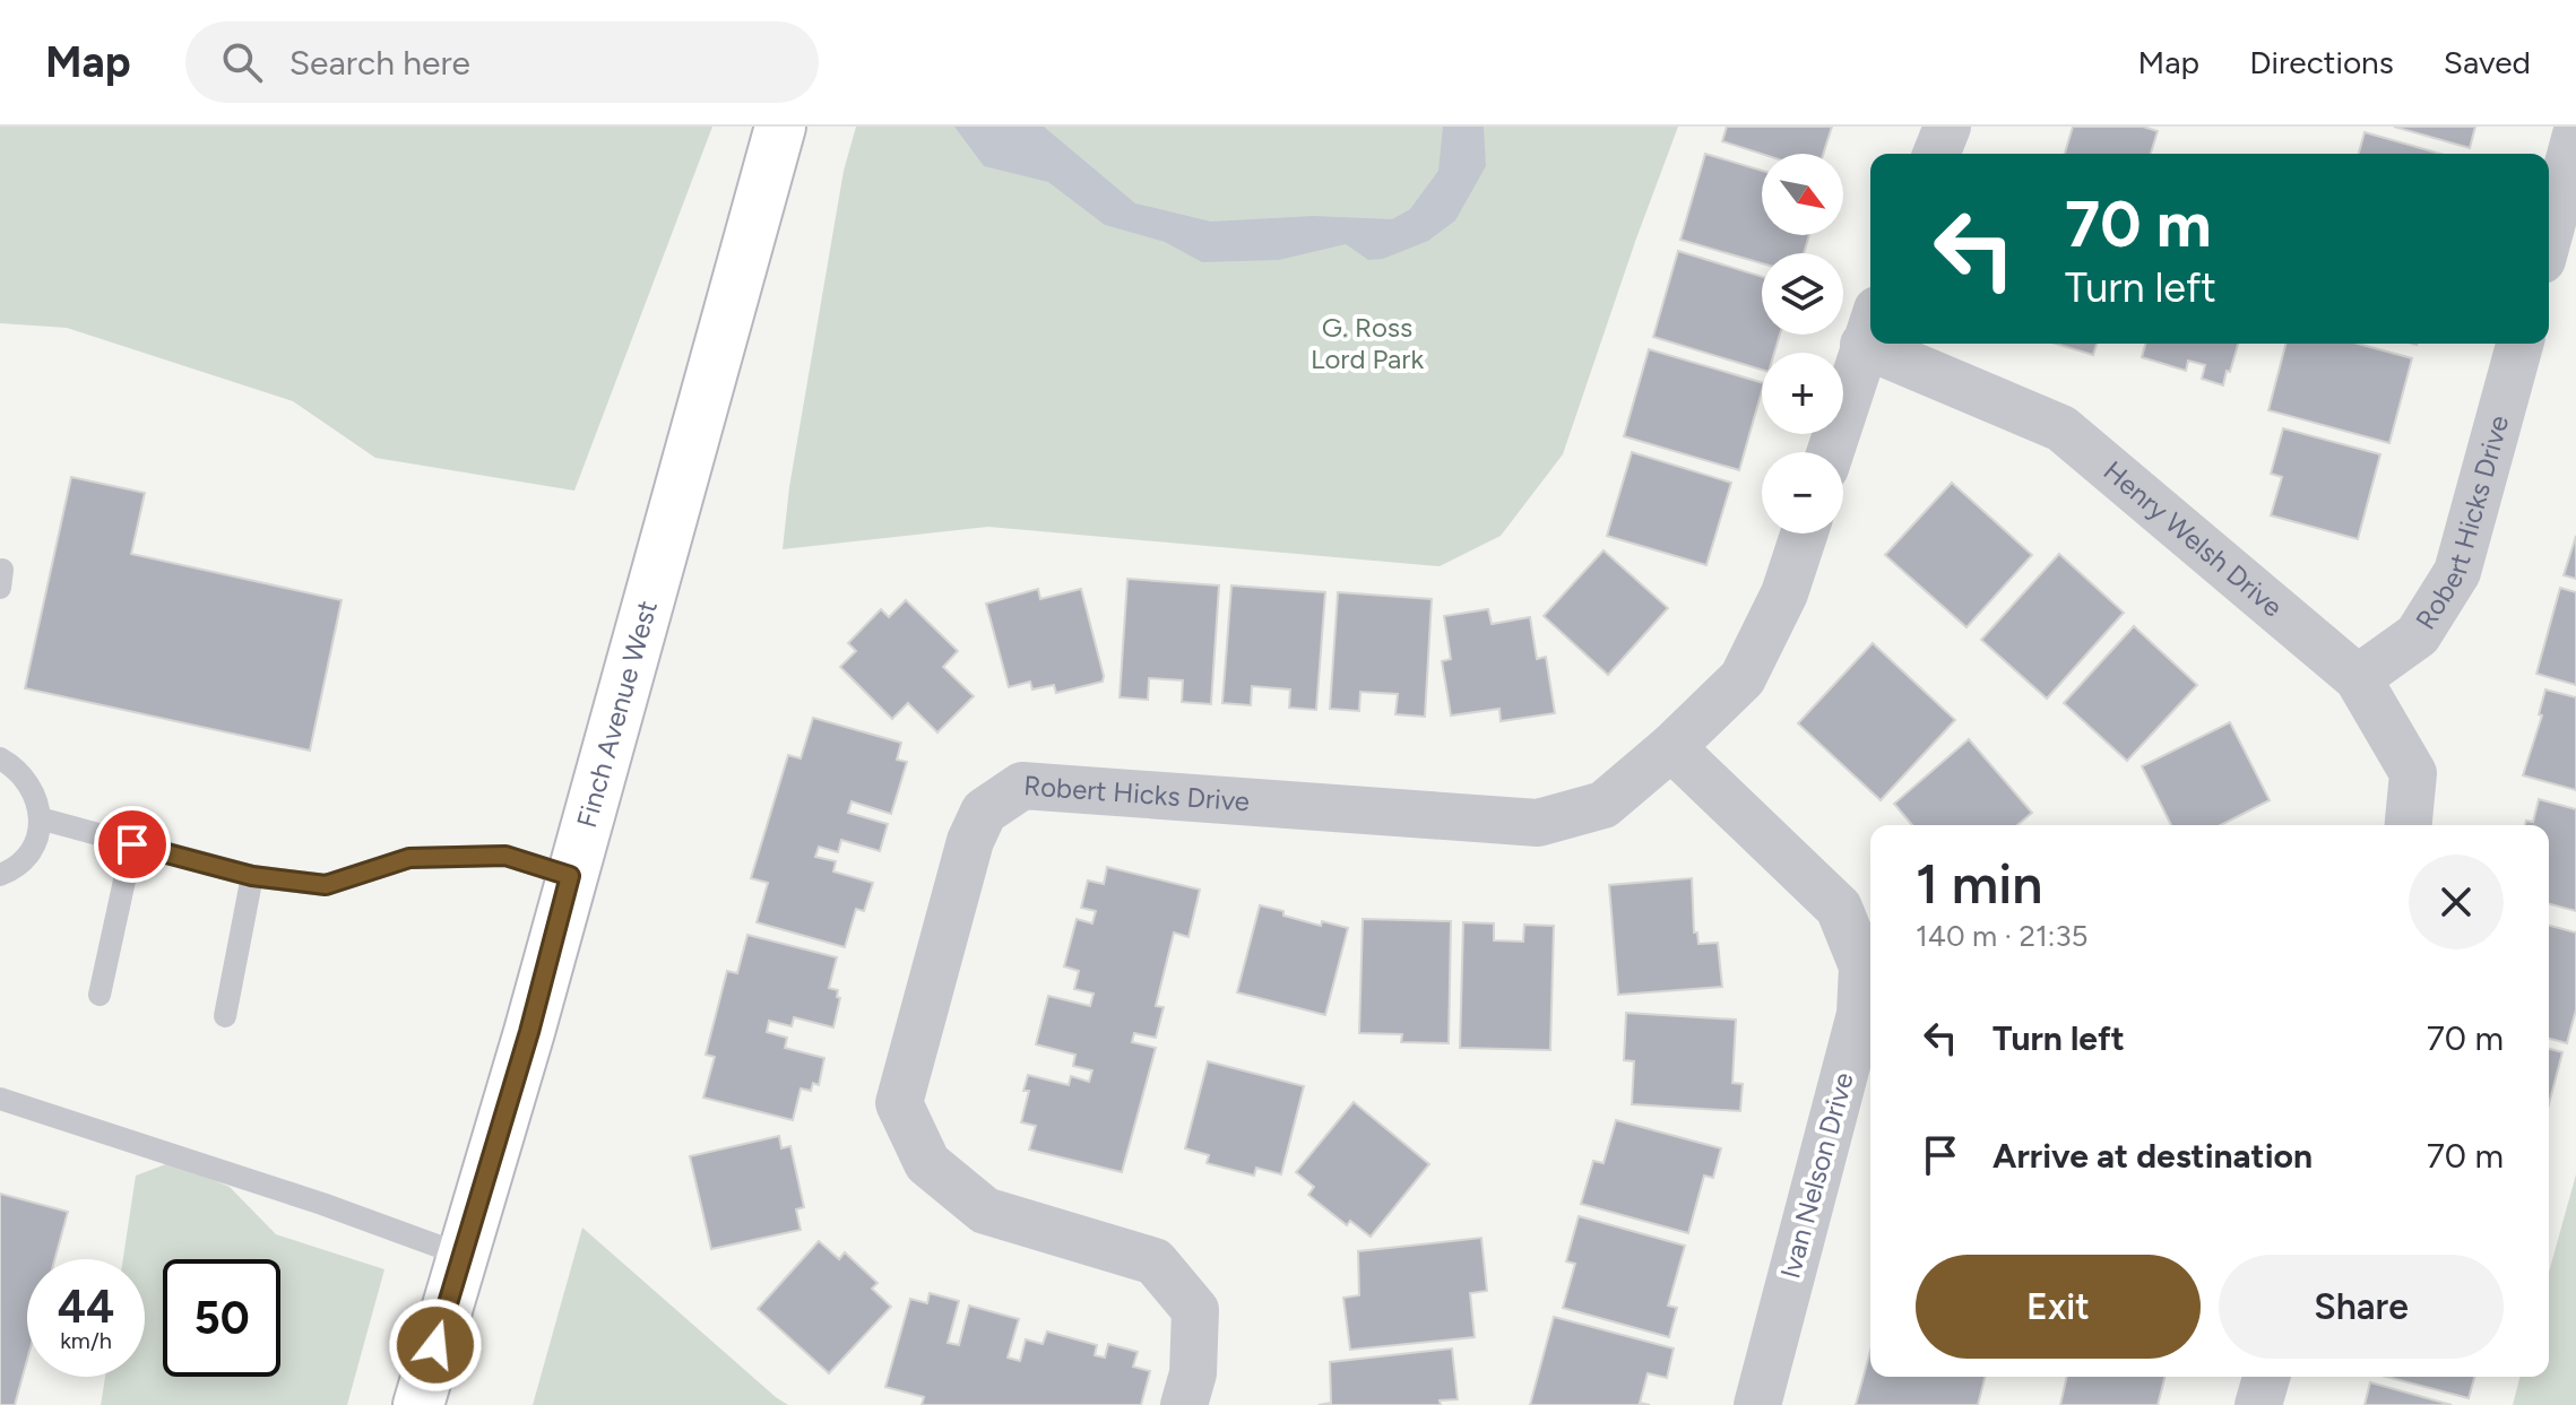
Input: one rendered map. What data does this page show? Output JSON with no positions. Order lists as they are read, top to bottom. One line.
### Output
{"streets":{"main road":["Finch Avenue West"],"street":["Robert Hicks Drive","Henry Welsh Drive","Ivan Nelson Drive"]},"crossings":[["Robert Hicks Drive","Henry Welsh Drive"],["Robert Hicks Drive","Ivan Nelson Drive"]],"parks":["G. Ross Lord Park"],"north":"bottom right","page":{"header":"Map","search":"Search here","nav":["Map","Directions","Saved"],"map_buttons":["+","−"],"turn":["70 m","Turn left"],"heading":["1 min","140 m · 21:35"],"list":[{"name":"Turn left","value":"70 m"},{"name":"Arrive at destination","value":"70 m"}],"buttons":["Exit","Share"],"speed":"44 km/h","limit":"50"}}
